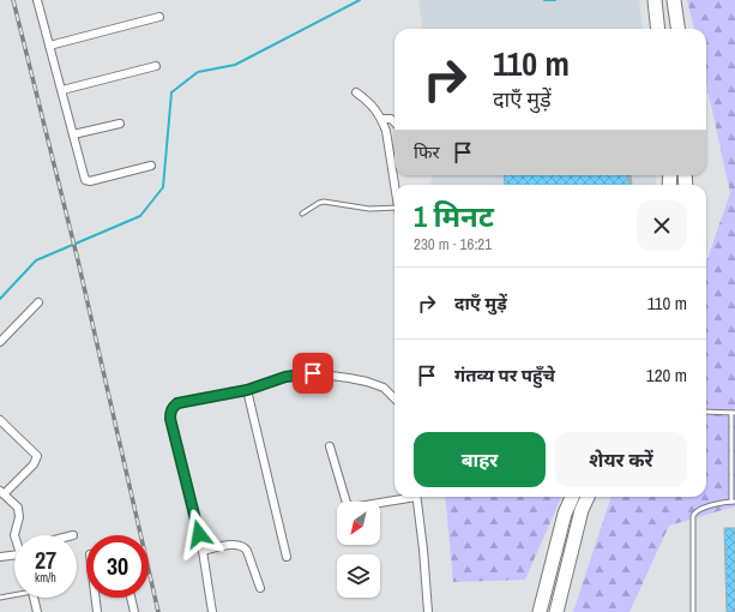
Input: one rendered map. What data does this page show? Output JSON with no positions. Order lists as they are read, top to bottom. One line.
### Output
{"north":"bottom left","page":{"turn":["110 m","दाएँ मुड़ें"],"then":"फिर","heading":["1 मिनट","230 m · 16:21"],"list":[{"name":"दाएँ मुड़ें","value":"110 m"},{"name":"गंतव्य पर पहुँचे","value":"120 m"}],"buttons":["बाहर","शेयर करें"],"speed":"27 km/h","limit":"30"}}
